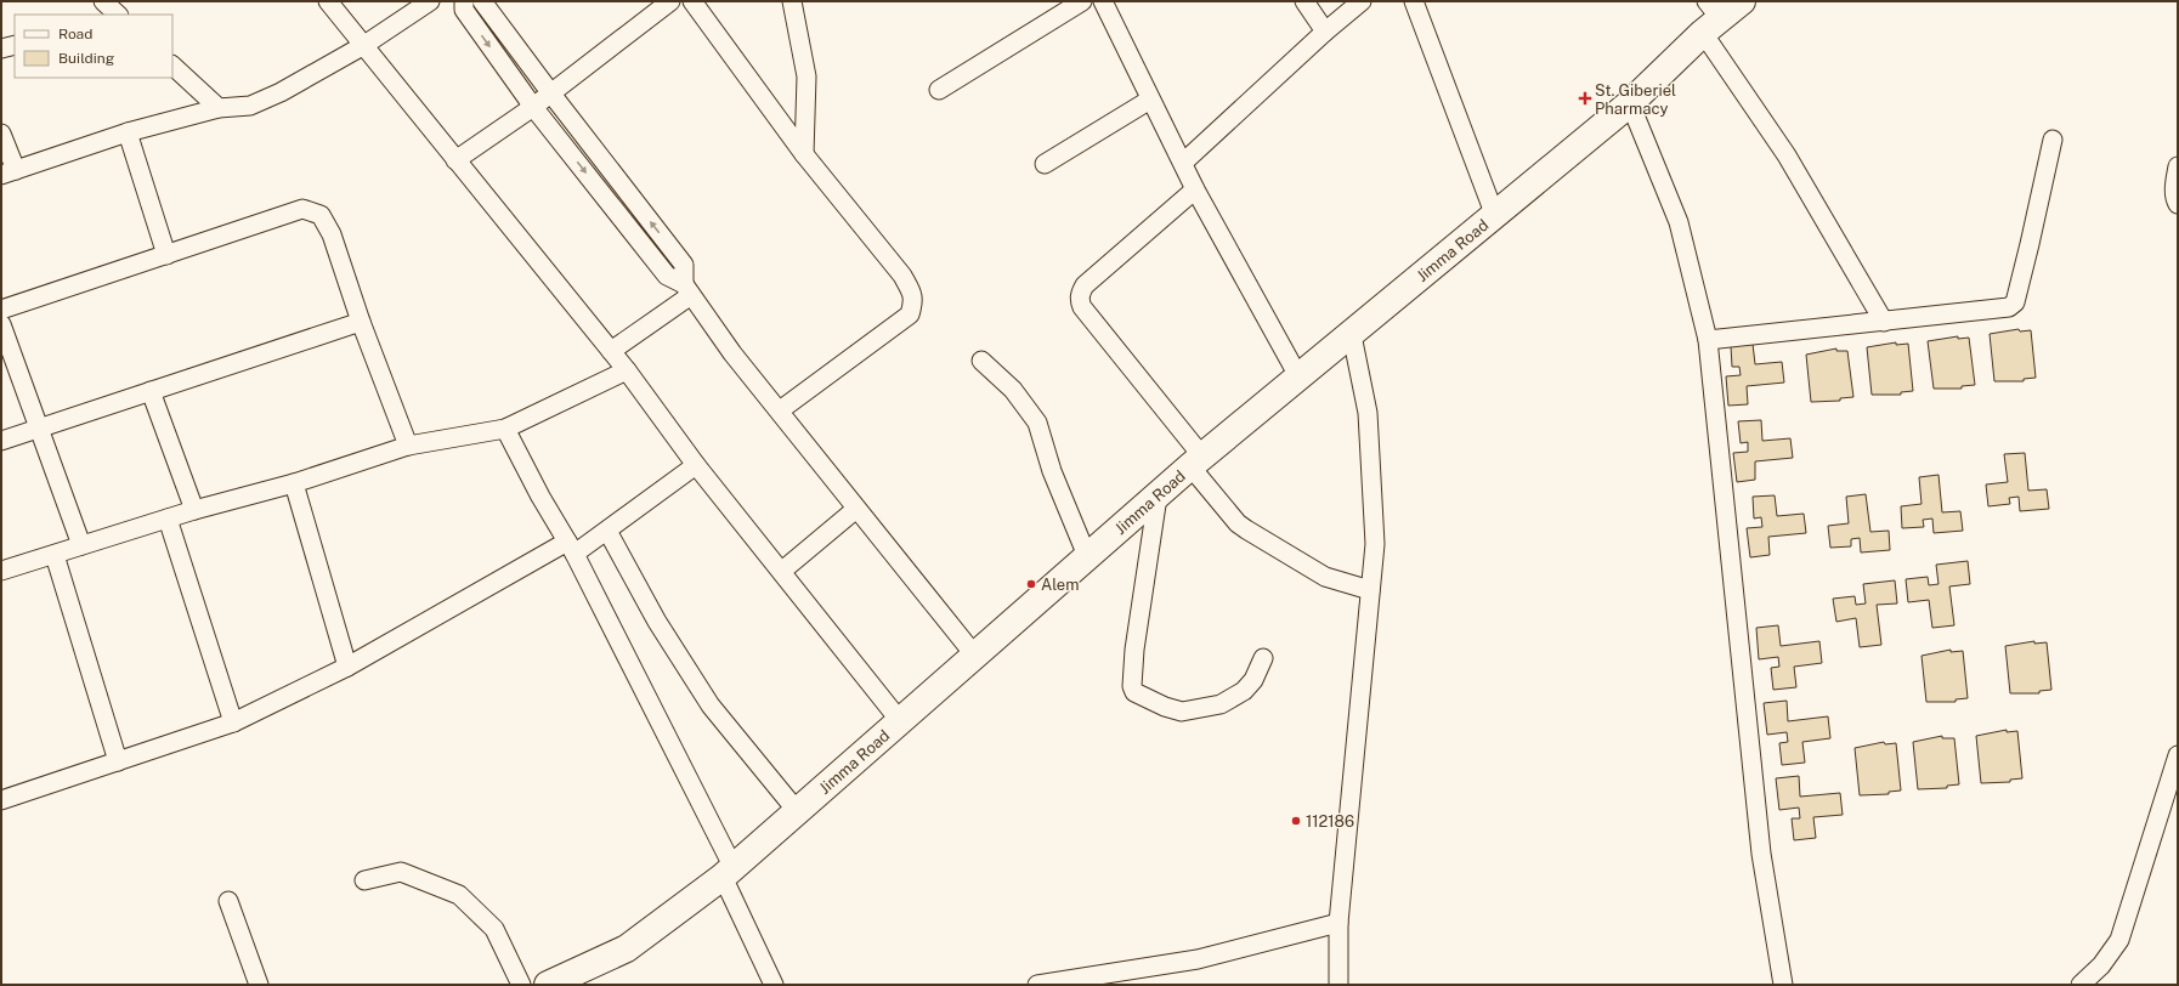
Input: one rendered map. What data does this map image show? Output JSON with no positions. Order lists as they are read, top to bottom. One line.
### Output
{"streets":{"highway":["Jimma Road"]},"places":{"health":["St. Giberiel Pharmacy"],"other":["Alem","112186"]},"legend":["Road","Building"]}
